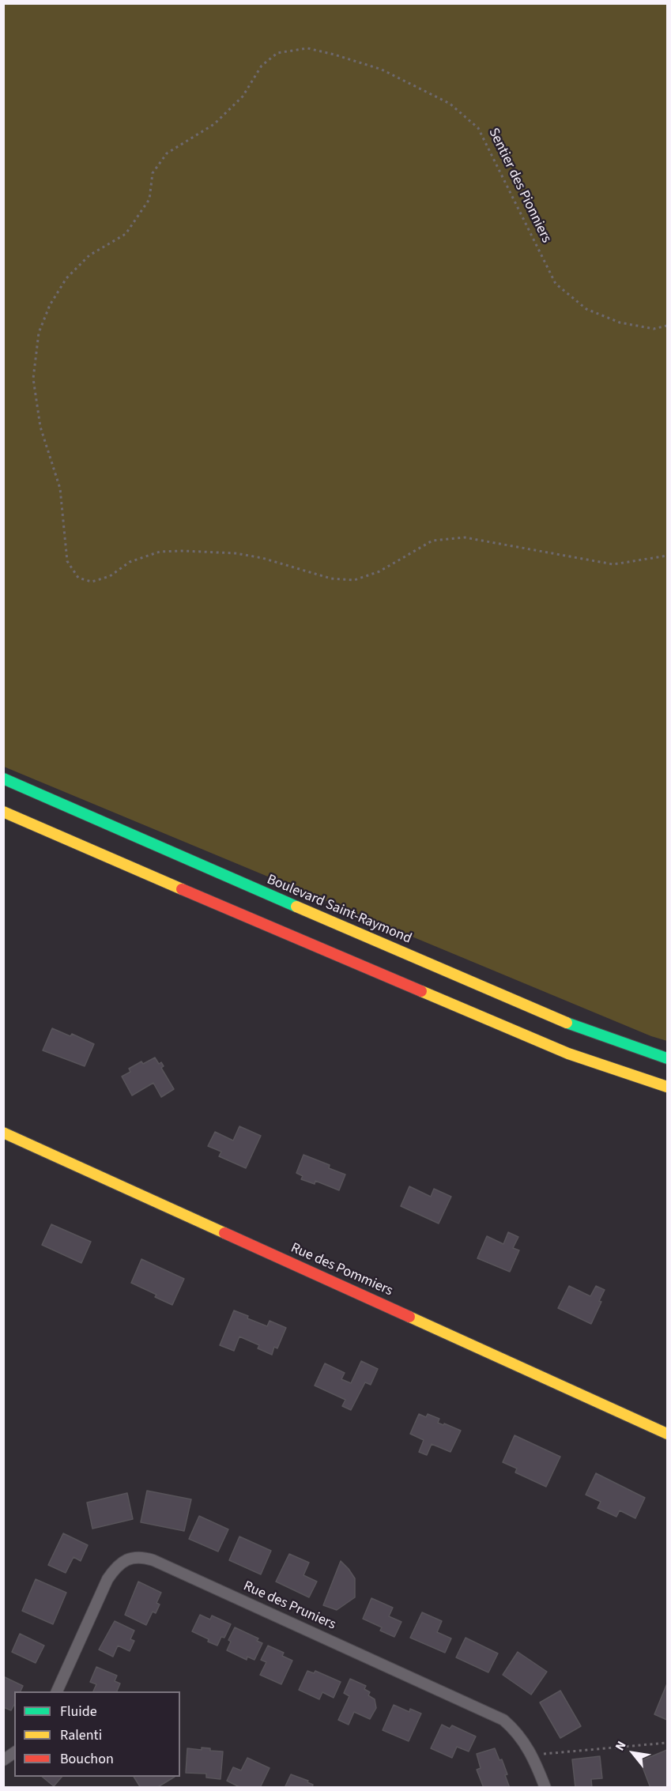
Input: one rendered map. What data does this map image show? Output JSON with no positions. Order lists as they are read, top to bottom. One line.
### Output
{"streets":{"main road":["Boulevard Saint-Raymond","Rue des Pommiers"],"street":["Rue des Pruniers"],"path":["Sentier des Pionniers"]},"legend":["Fluide","Ralenti","Bouchon"],"north":"top left"}
